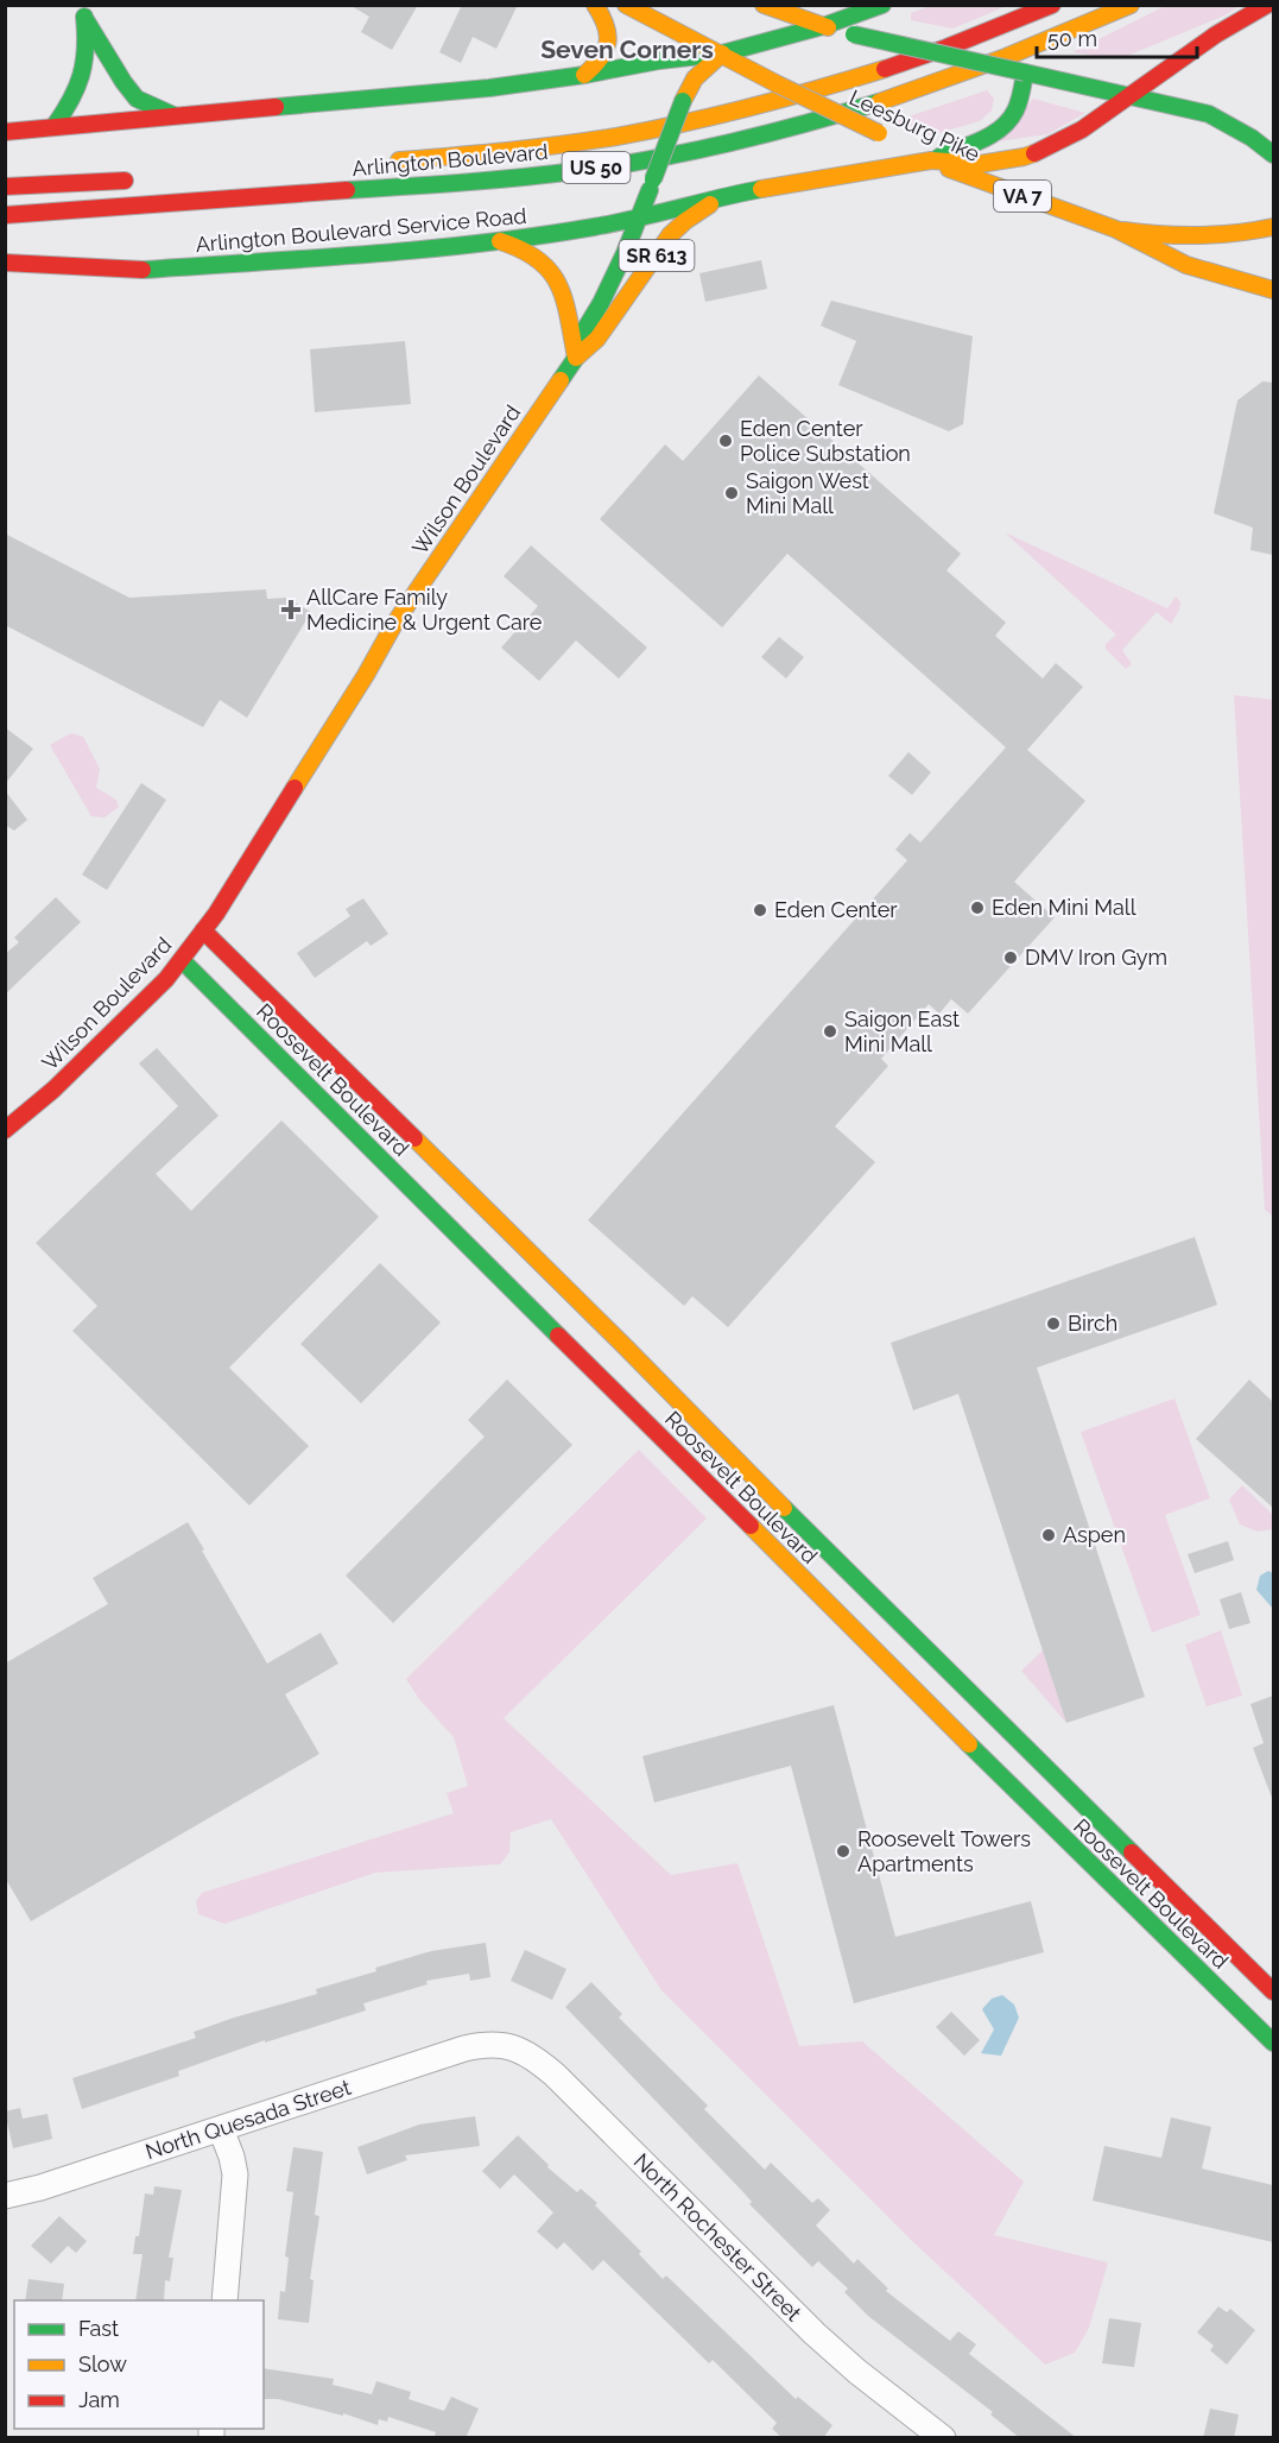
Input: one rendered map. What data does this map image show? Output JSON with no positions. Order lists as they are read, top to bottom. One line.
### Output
{"streets":{"main road":["Leesburg Pike","Arlington Boulevard","US 50","VA 7","Arlington Boulevard Service Road","SR 613","Wilson Boulevard","Roosevelt Boulevard"],"street":["North Quesada Street","North Rochester Street"]},"crossings":[["Leesburg Pike","Arlington Boulevard Service Road"],["Leesburg Pike","Wilson Boulevard"],["Arlington Boulevard Service Road","SR 613"],["Arlington Boulevard Service Road","Wilson Boulevard"],["SR 613","Wilson Boulevard"],["Wilson Boulevard","Roosevelt Boulevard"],["North Quesada Street","North Rochester Street"]],"districts":["Seven Corners"],"places":{"other":["Eden Center Police Substation","Saigon West Mini Mall","Eden Mini Mall","Eden Center","DMV Iron Gym","Saigon East Mini Mall","Birch","Aspen","Roosevelt Towers Apartments"],"health":["AllCare Family Medicine & Urgent Care"]},"legend":["Fast","Slow","Jam"],"scale_bar":"50 m"}
